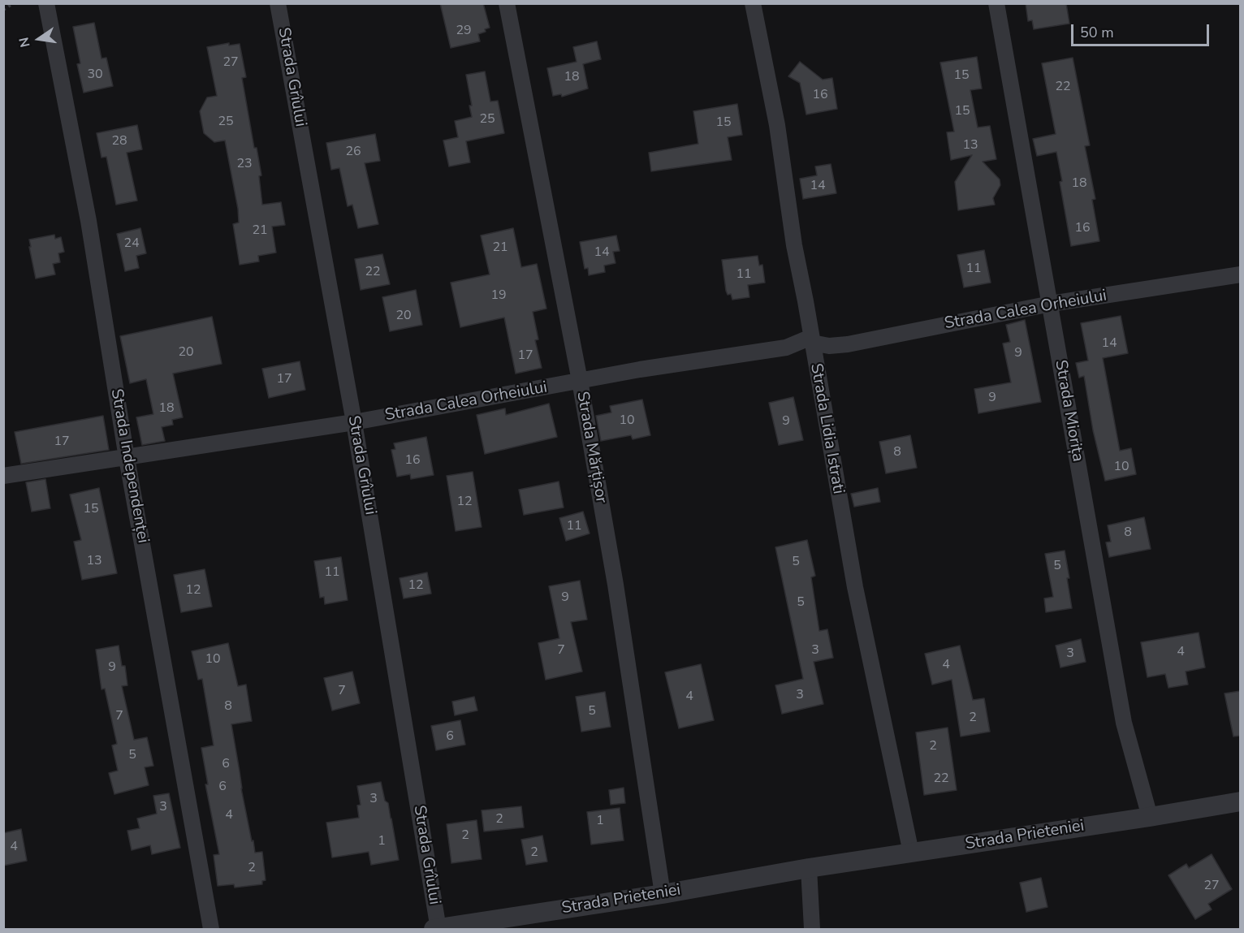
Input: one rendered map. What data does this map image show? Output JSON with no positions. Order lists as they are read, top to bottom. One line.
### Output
{"streets":{"street":["Strada Grîului","Strada Calea Orheiului","Strada Miorița","Strada Lidia Istrati","Strada Mărțișor","Strada Independenței","Strada Prieteniei"]},"crossings":[["Strada Grîului","Strada Calea Orheiului"],["Strada Grîului","Strada Prieteniei"],["Strada Calea Orheiului","Strada Miorița"],["Strada Calea Orheiului","Strada Lidia Istrati"],["Strada Calea Orheiului","Strada Mărțișor"],["Strada Calea Orheiului","Strada Independenței"],["Strada Miorița","Strada Prieteniei"],["Strada Lidia Istrati","Strada Prieteniei"],["Strada Mărțișor","Strada Prieteniei"]],"house_numbers":["29","27","30","15","18","22","16","15","25","25","15","28","13","26","23","18","14","16","21","24","21","14","11","22","11","19","20","14","20","9","17","17","9","18","10","9","17","8","16","10","12","15","11","8","13","5","5","11","12","12","9","5","7","3","4","3","10","4","9","7","3","4","8","5","7","2","6","2","5","6","22","6","3","3","4","2","1","2","1","4","2","2","27"],"scale_bar":"50 m","north":"left"}
